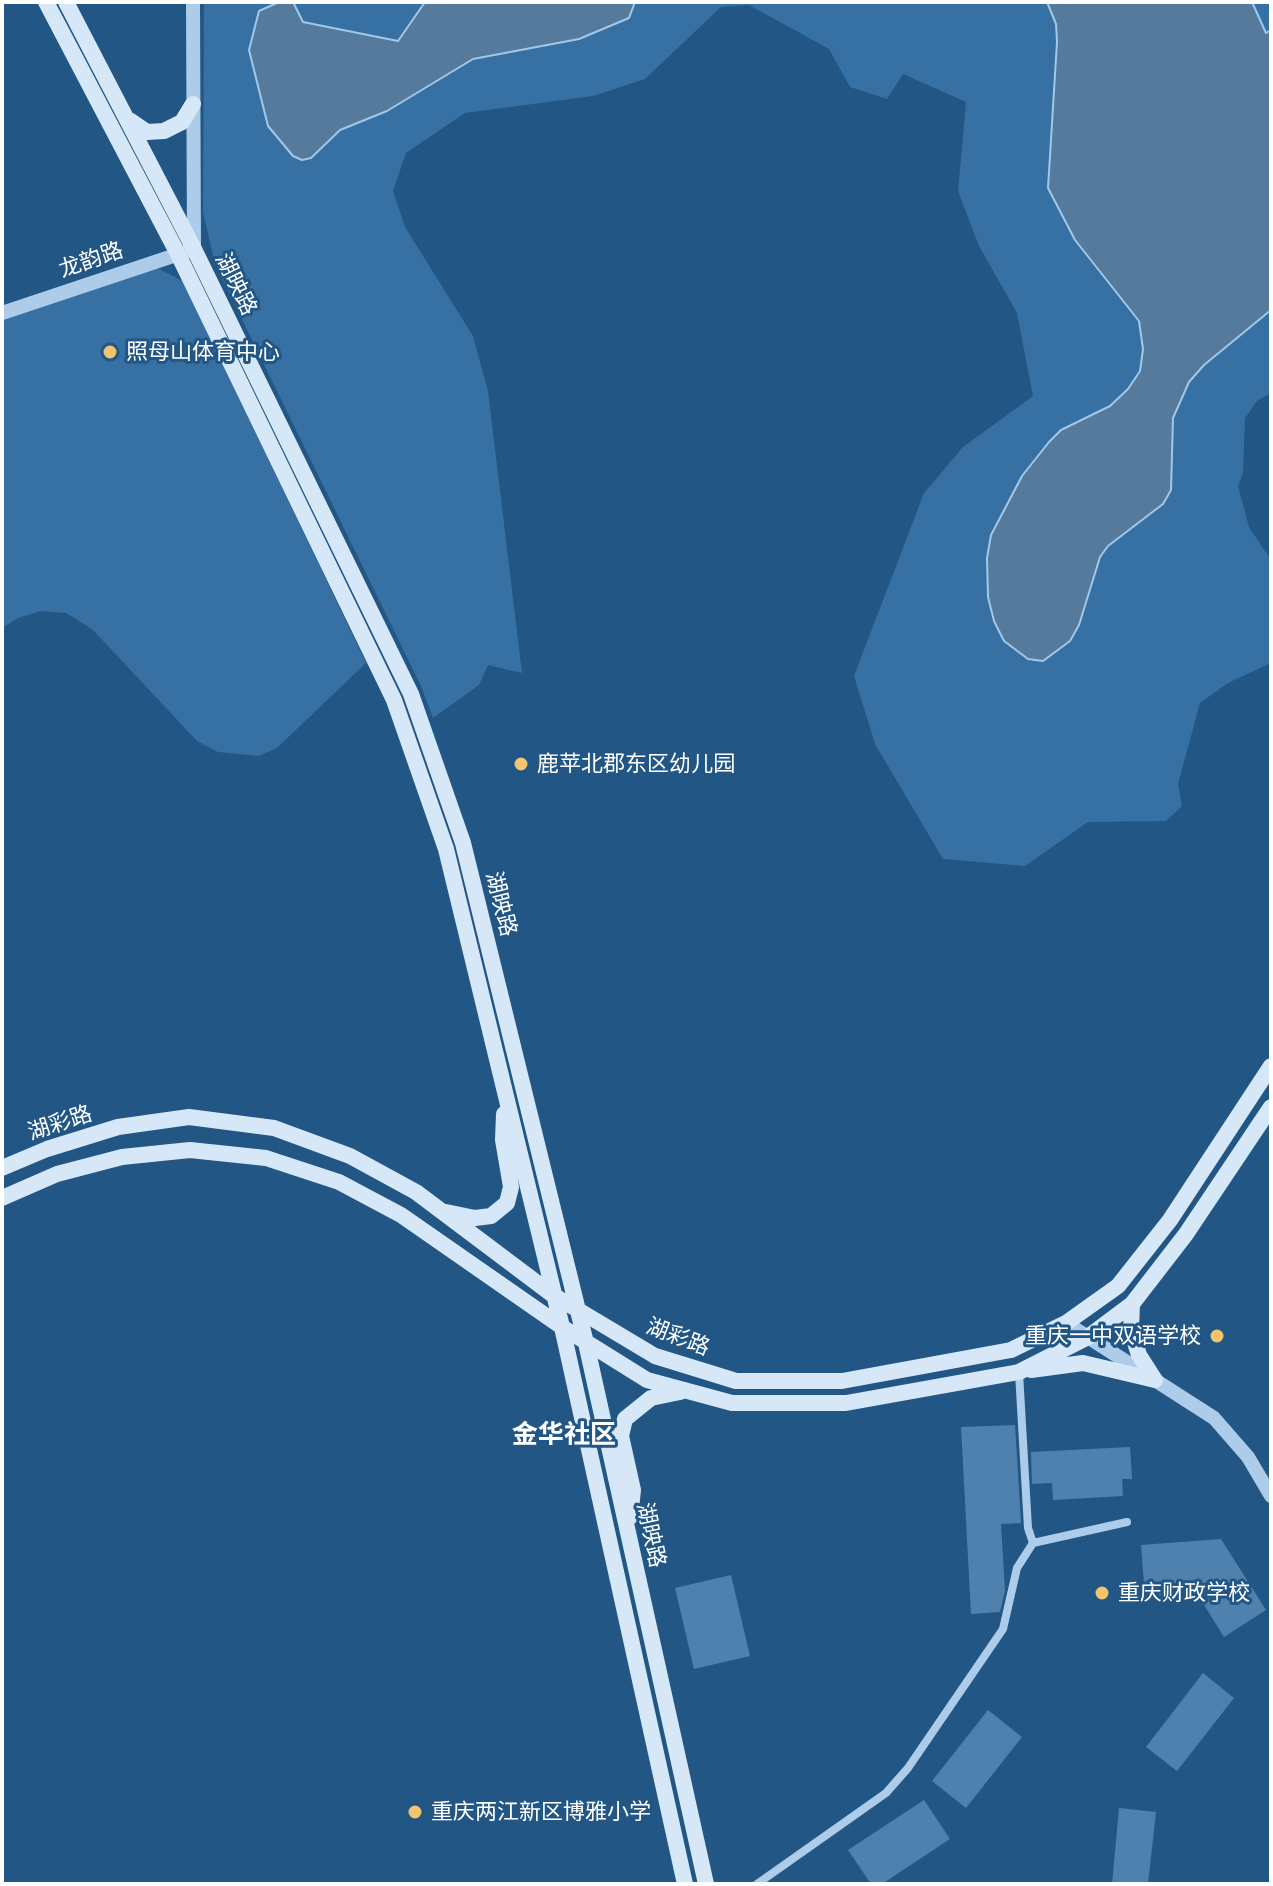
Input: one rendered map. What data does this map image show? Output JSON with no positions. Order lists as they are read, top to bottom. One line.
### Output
{"streets":{"main road":["湖映路","湖彩路"],"street":["龙韵路"]},"crossings":[["龙韵路","湖映路"],["湖映路","湖彩路"]],"districts":["金华社区"],"places":["照母山体育中心","鹿苹北郡东区幼儿园","重庆一中双语学校","重庆财政学校","重庆两江新区博雅小学"]}
